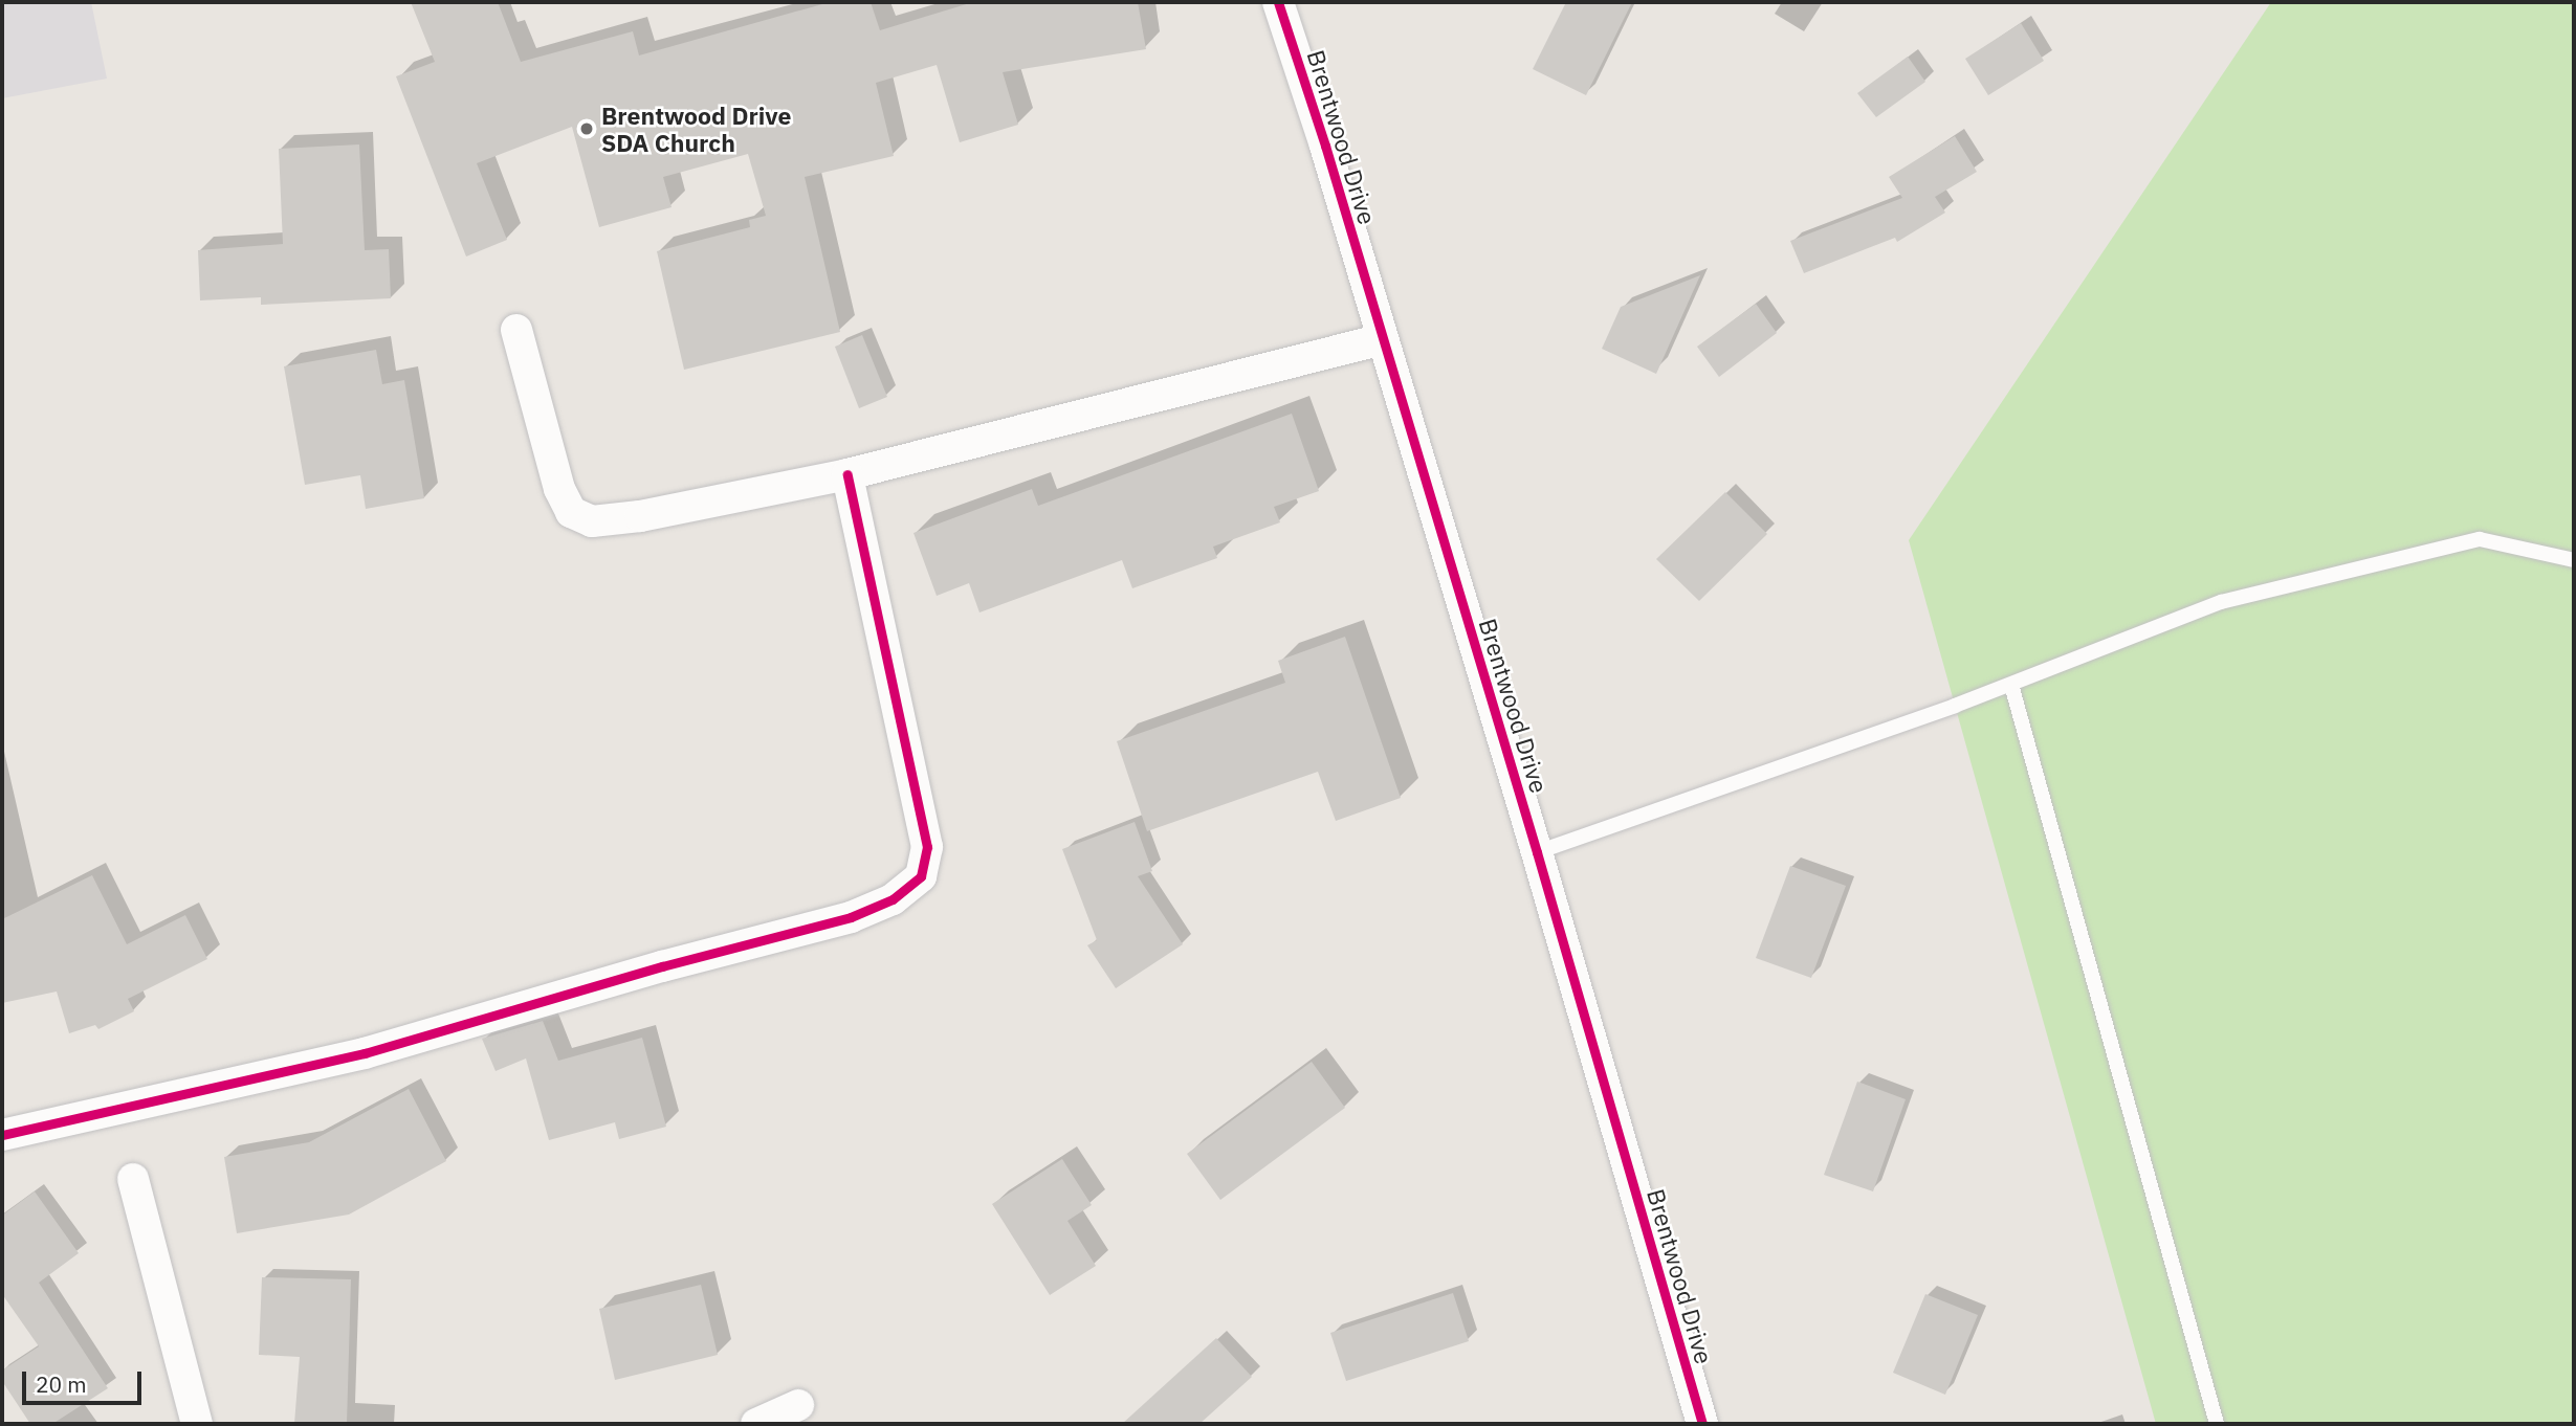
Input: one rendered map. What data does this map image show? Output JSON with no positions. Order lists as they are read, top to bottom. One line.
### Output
{"streets":{"street":["Brentwood Drive"]},"places":["Brentwood Drive SDA Church"],"scale_bar":"20 m"}
